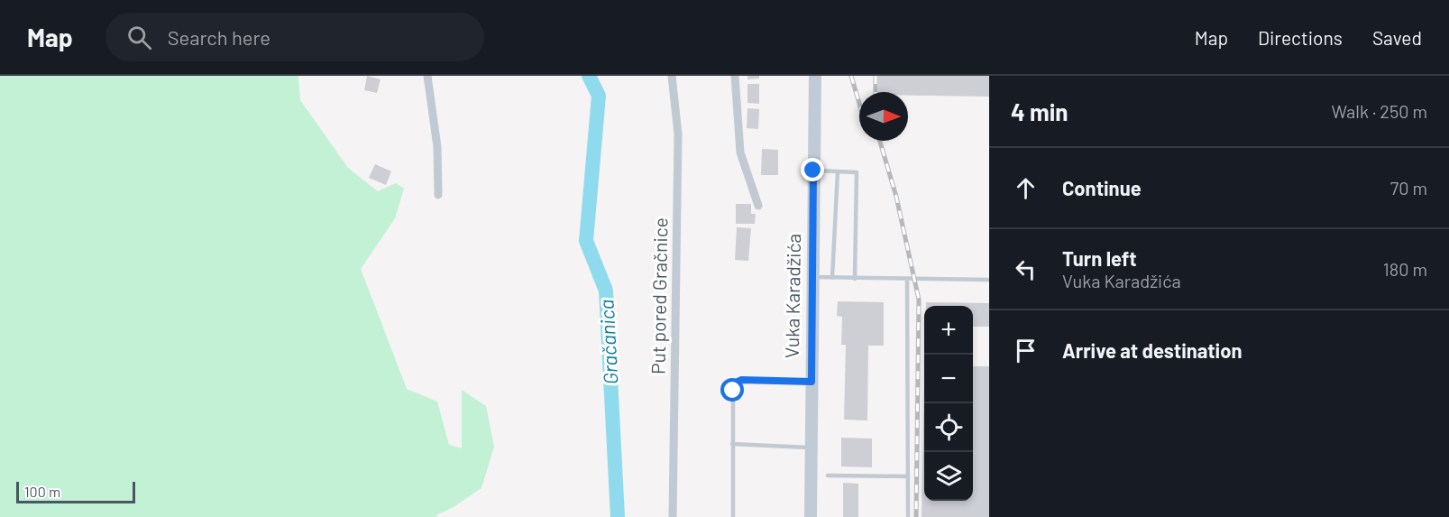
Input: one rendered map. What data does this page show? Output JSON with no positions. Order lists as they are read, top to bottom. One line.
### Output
{"streets":{"street":["Put pored Gračnice","Vuka Karadžića"]},"water":["Gračanica"],"scale_bar":"100 m","north":"right","page":{"header":"Map","search":"Search here","nav":["Map","Directions","Saved"],"heading":["4 min","Walk · 250 m"],"list":[["Continue","70 m"],["Turn left","Vuka Karadžića","180 m"],"Arrive at destination"],"map_buttons":["+","−"],"scale":"100 m"}}
